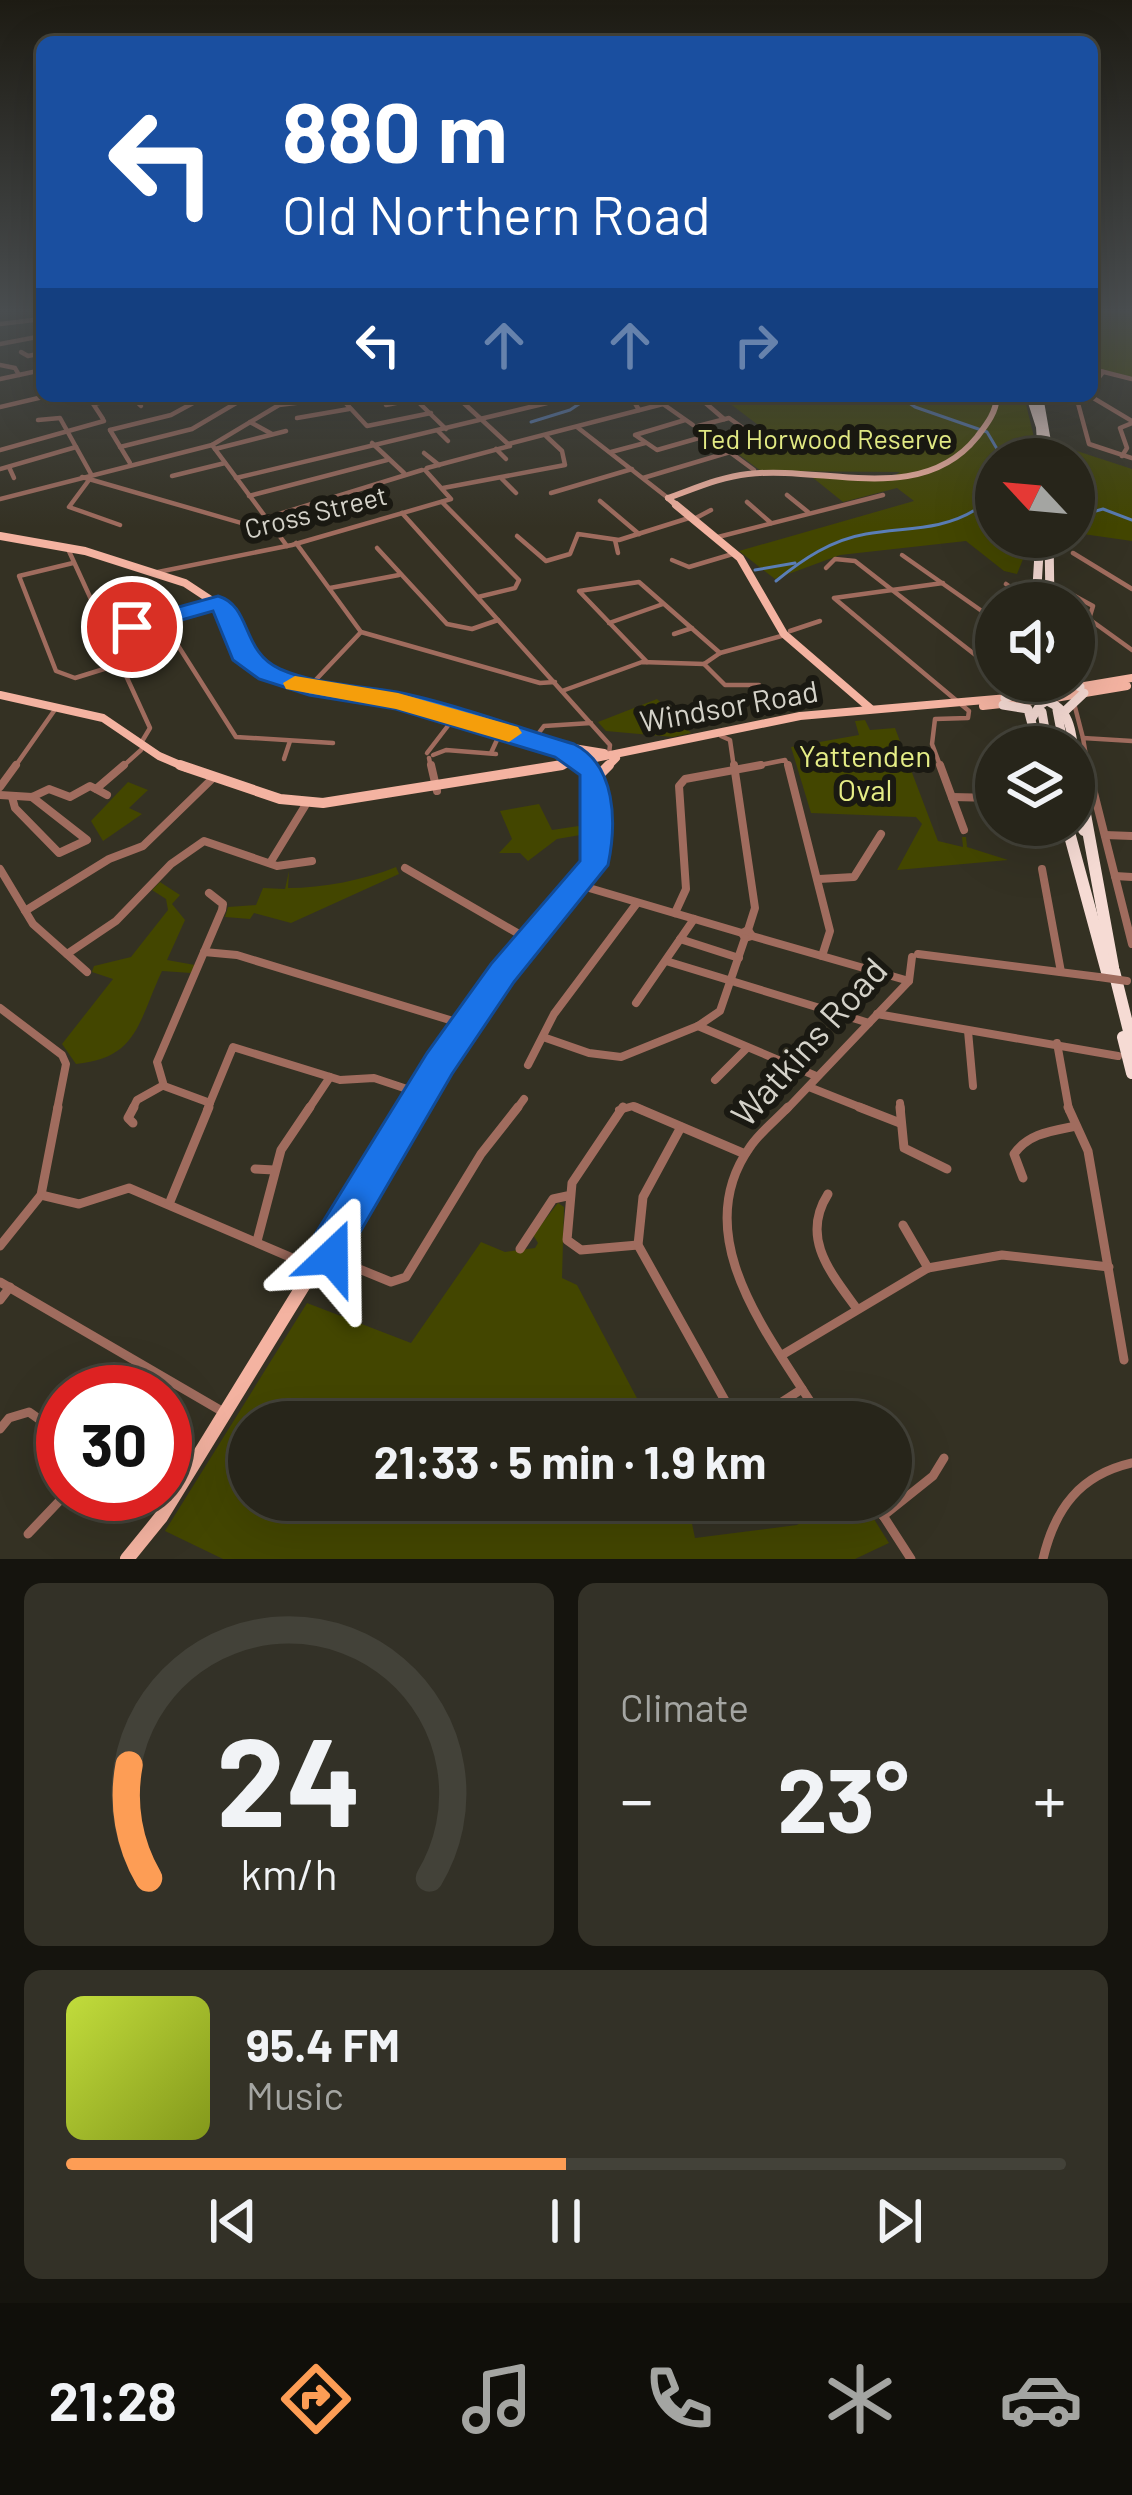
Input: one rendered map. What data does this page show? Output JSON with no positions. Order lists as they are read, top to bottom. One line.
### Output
{"streets":{"main road":["Windsor Road"],"street":["Cross Street","Watkins Road"]},"parks":["Ted Horwood Reserve","Yattenden Oval"],"north":"top left","page":{"turn":["880 m","Old Northern Road"],"limit":"30","trip":"21:33 · 5 min · 1.9 km","tile":"Climate","heat":["−","23°","+"],"song":["95.4 FM","Music"],"tabs":"21:28","gauge":["24","km/h"]}}
